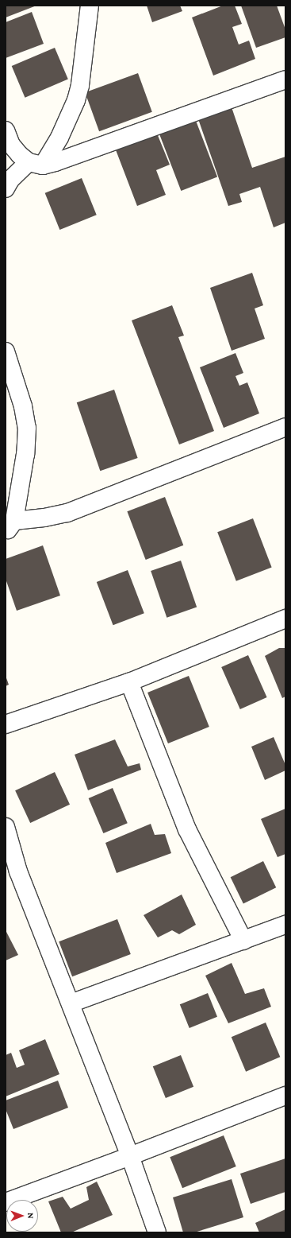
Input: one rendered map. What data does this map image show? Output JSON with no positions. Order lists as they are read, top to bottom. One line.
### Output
{"north":"right"}
